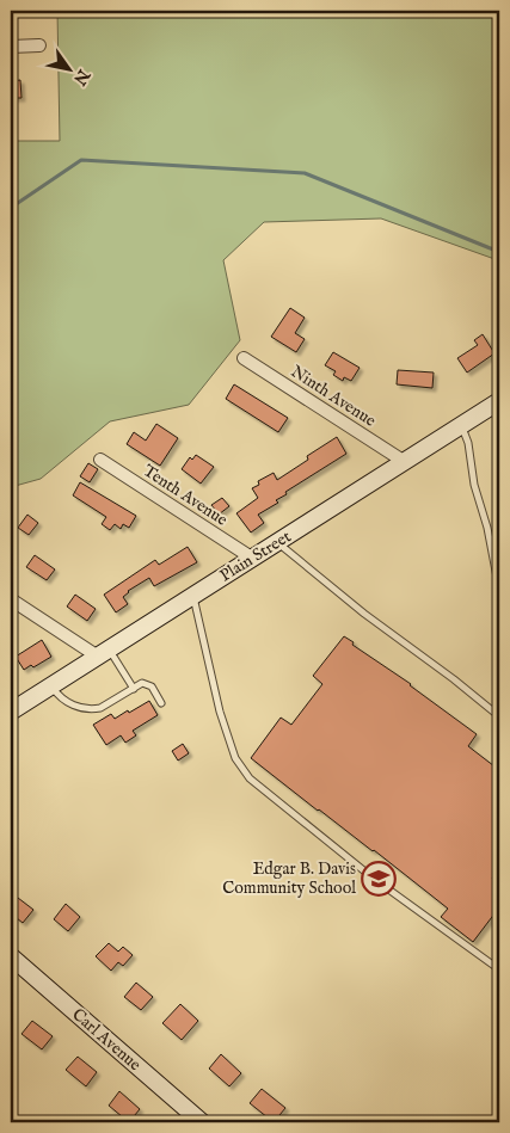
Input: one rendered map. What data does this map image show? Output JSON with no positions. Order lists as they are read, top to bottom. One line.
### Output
{"streets":{"main road":["Plain Street","Carl Avenue"],"street":["Ninth Avenue","Tenth Avenue"]},"crossings":[["Ninth Avenue","Plain Street"],["Tenth Avenue","Plain Street"]],"places":{"school or university":["Edgar B. Davis Community School"]},"north":"bottom right"}
